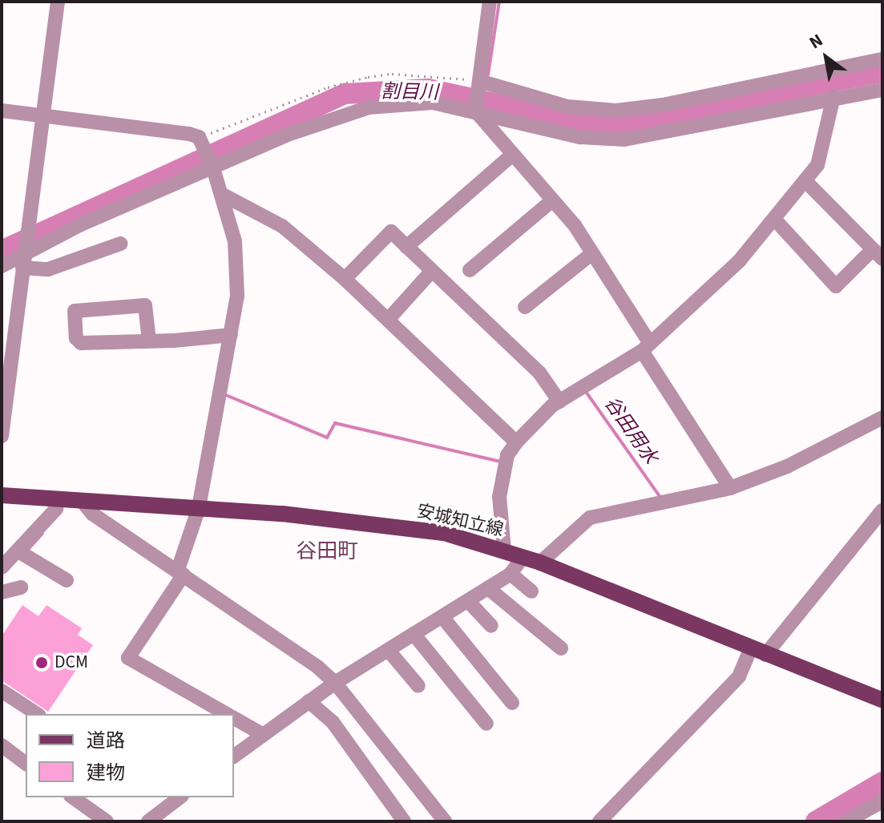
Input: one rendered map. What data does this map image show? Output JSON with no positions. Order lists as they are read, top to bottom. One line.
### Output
{"streets":{"main road":["安城知立線"]},"districts":["谷田町"],"water":["割目川","谷田用水"],"places":["DCM"],"legend":["道路","建物"],"north":"top left"}
